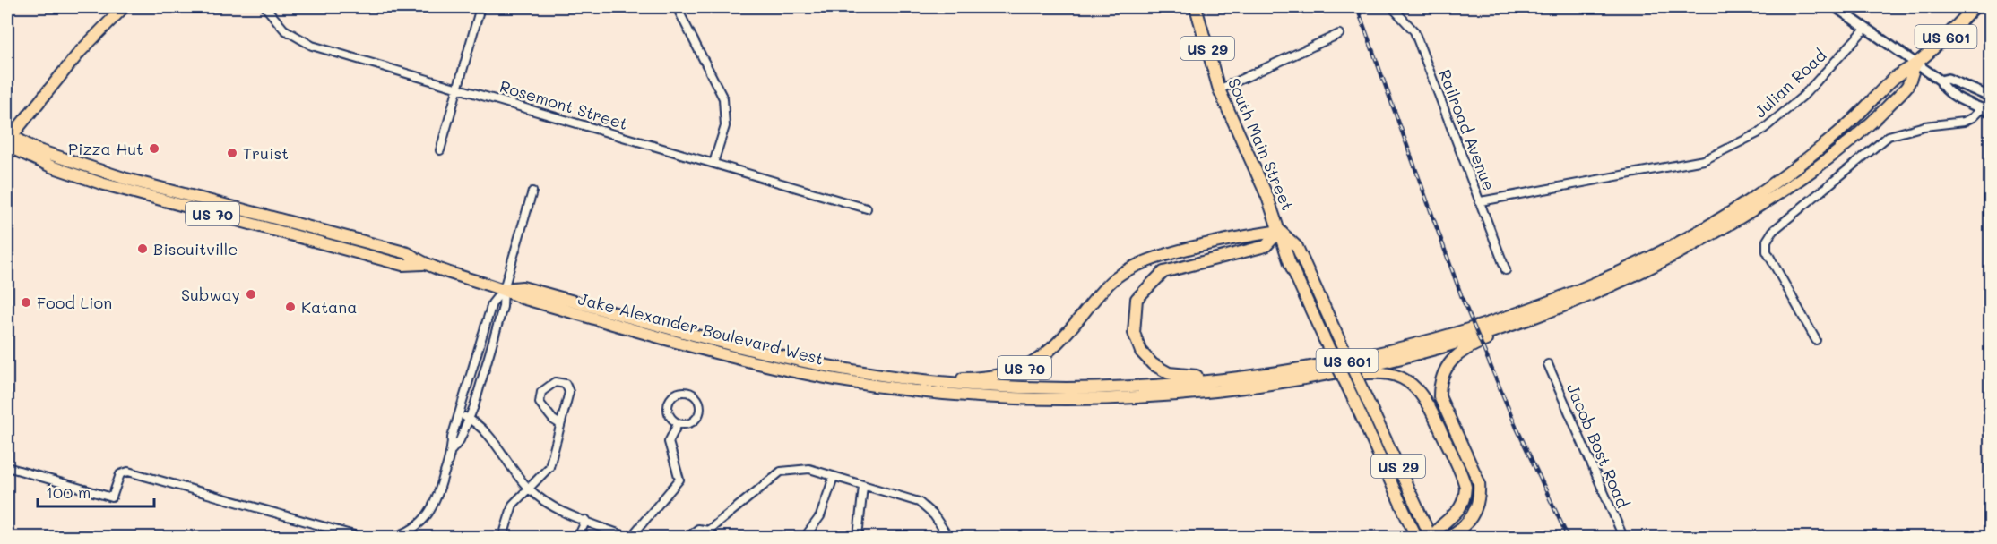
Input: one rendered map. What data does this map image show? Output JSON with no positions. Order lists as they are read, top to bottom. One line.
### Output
{"streets":{"main road":["US 601","US 29","South Main Street","US 70","Jake Alexander Boulevard West"],"street":["Julian Road","Rosemont Street","Railroad Avenue","Jacob Bost Road"]},"crossings":[["US 601","US 70"],["US 601","Jake Alexander Boulevard West"],["Julian Road","Railroad Avenue"],["South Main Street","US 70"],["US 70","Jake Alexander Boulevard West"]],"places":["Pizza Hut","Truist","Biscuitville","Subway","Food Lion","Katana"],"scale_bar":"100 m"}
